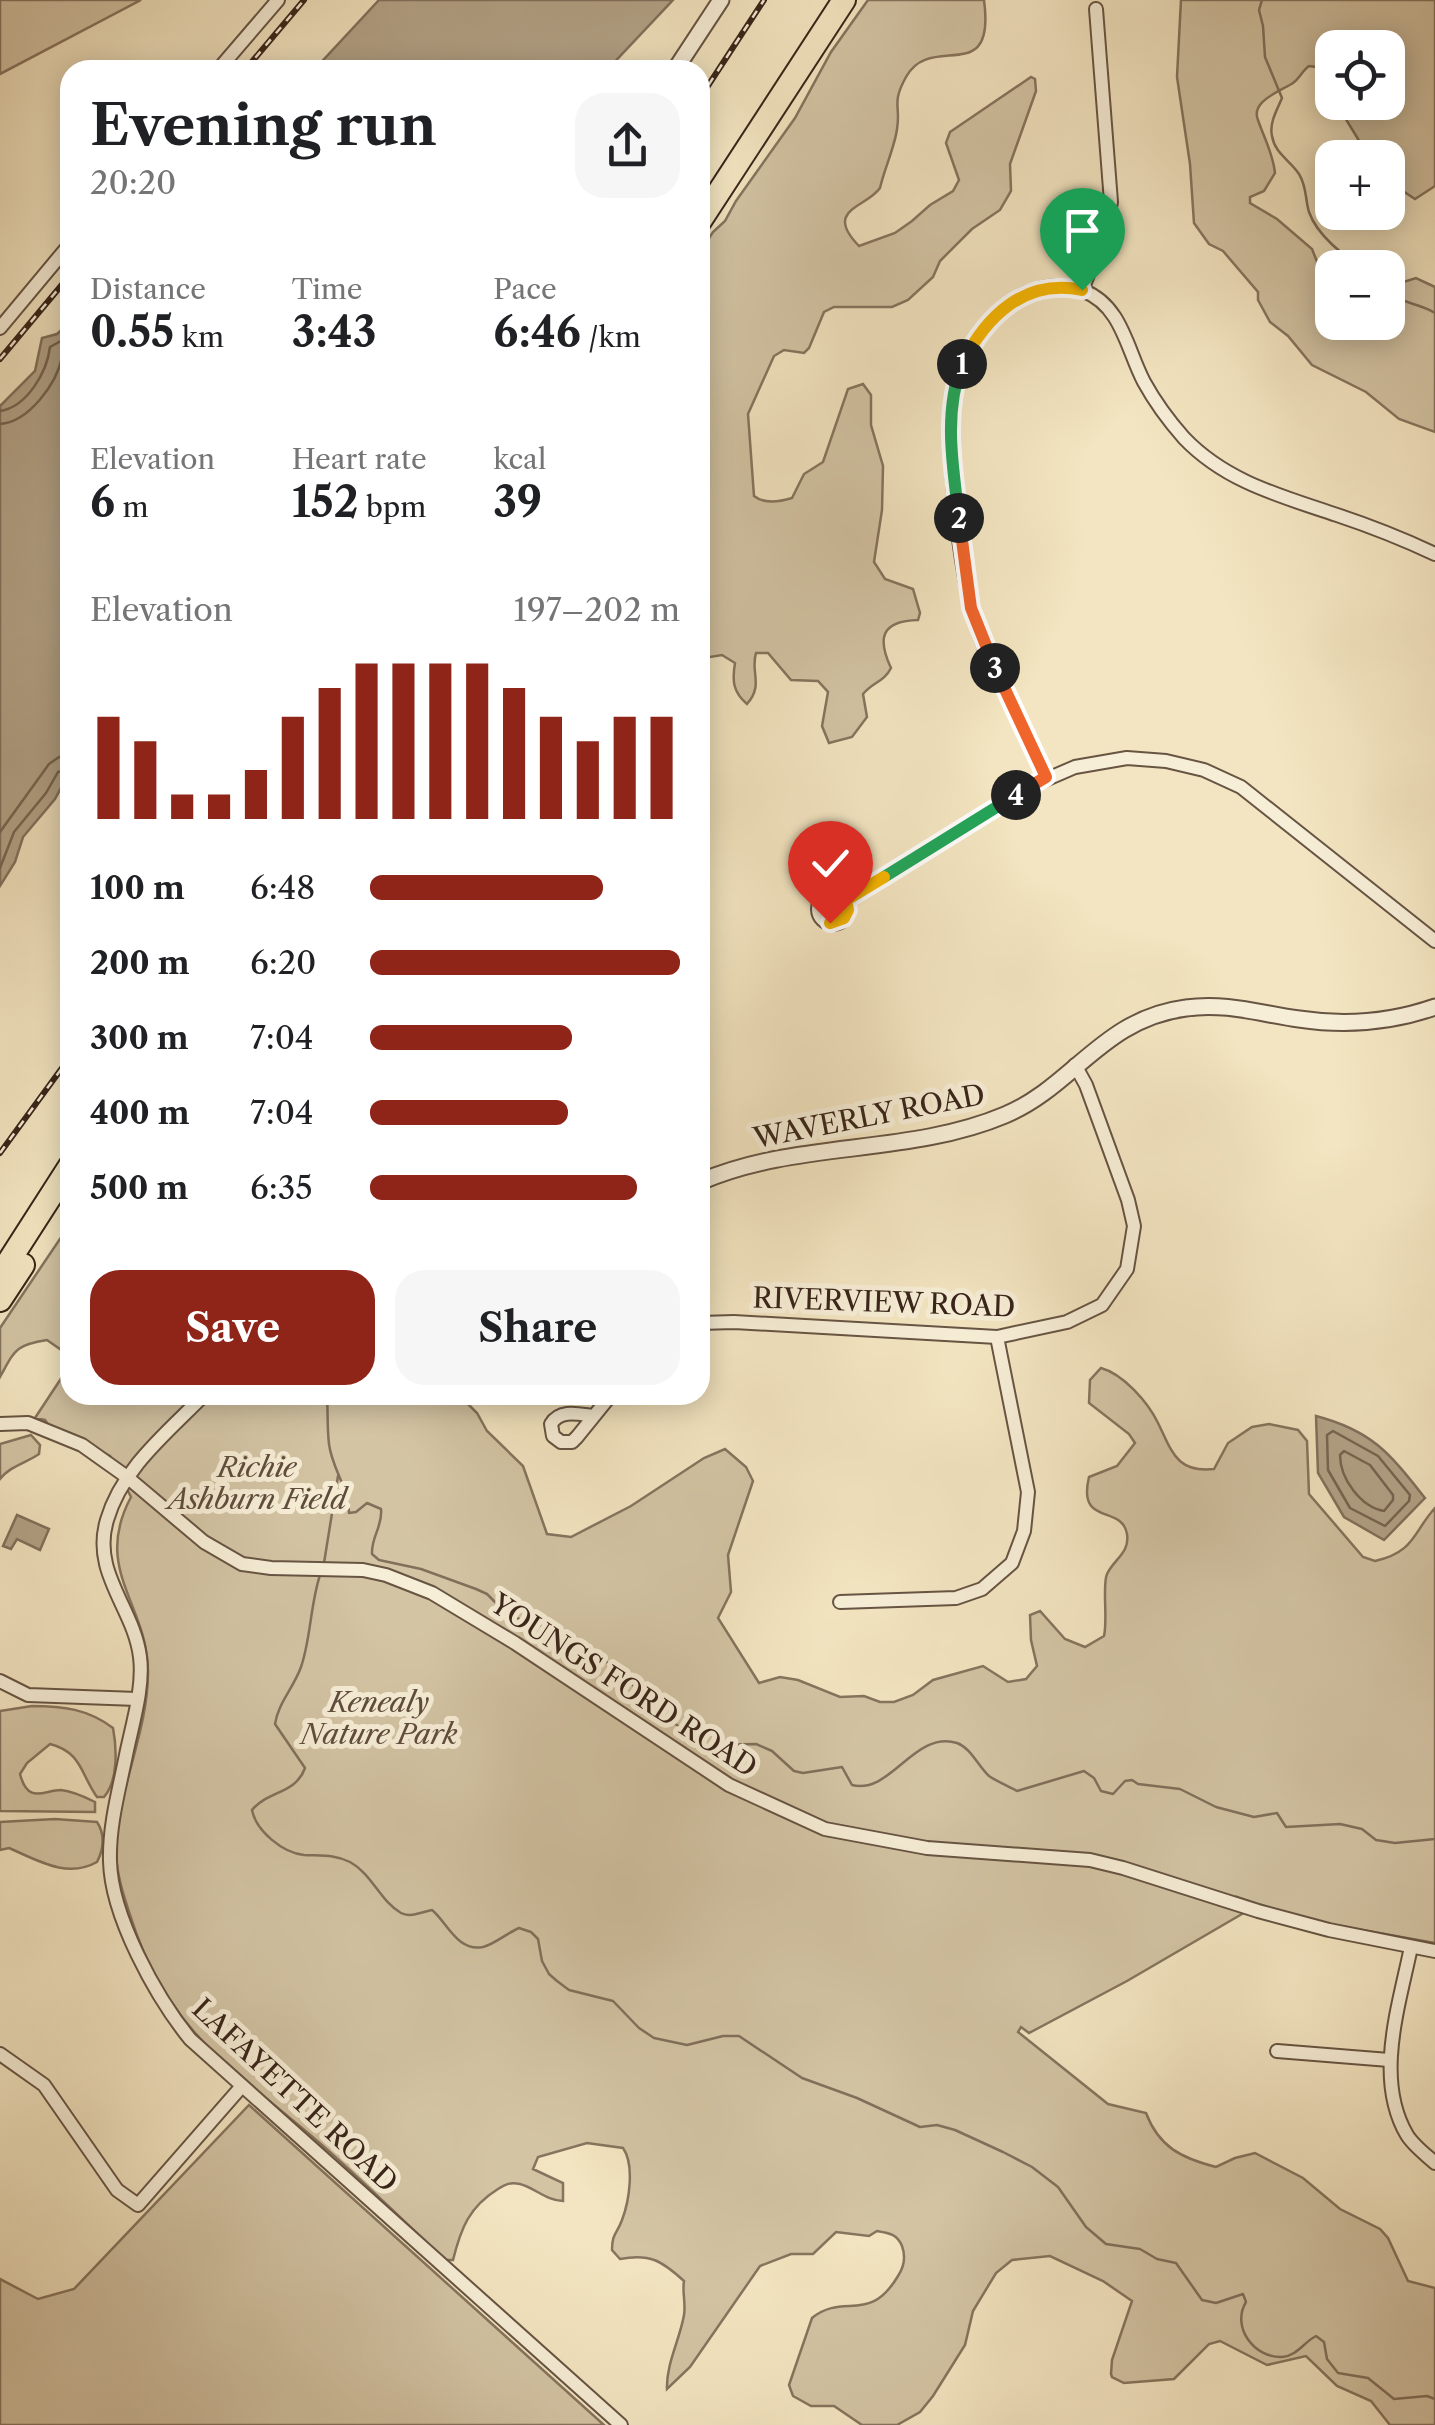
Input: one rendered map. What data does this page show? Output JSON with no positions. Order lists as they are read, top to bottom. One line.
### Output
{"streets":{"street":["WAVERLY ROAD","RIVERVIEW ROAD","YOUNGS FORD ROAD","LAFAYETTE ROAD"]},"crossings":[["WAVERLY ROAD","RIVERVIEW ROAD"],["YOUNGS FORD ROAD","LAFAYETTE ROAD"]],"parks":["Richie Ashburn Field","Kenealy Nature Park"],"page":{"map_buttons":["+","−"],"heading":["Evening run","20:20"],"stats":[["Distance","0.55 km"],["Time","3:43"],["Pace","6:46 /km"],["Elevation","6 m"],["Heart rate","152 bpm"],["kcal","39"]],"pins":["1","2","3","4"],"chart":["Elevation","197–202 m"],"list":[{"name":"100 m","note":"6:48"},{"name":"200 m","note":"6:20"},{"name":"300 m","note":"7:04"},{"name":"400 m","note":"7:04"},{"name":"500 m","note":"6:35"}],"buttons":["Save","Share"]}}
